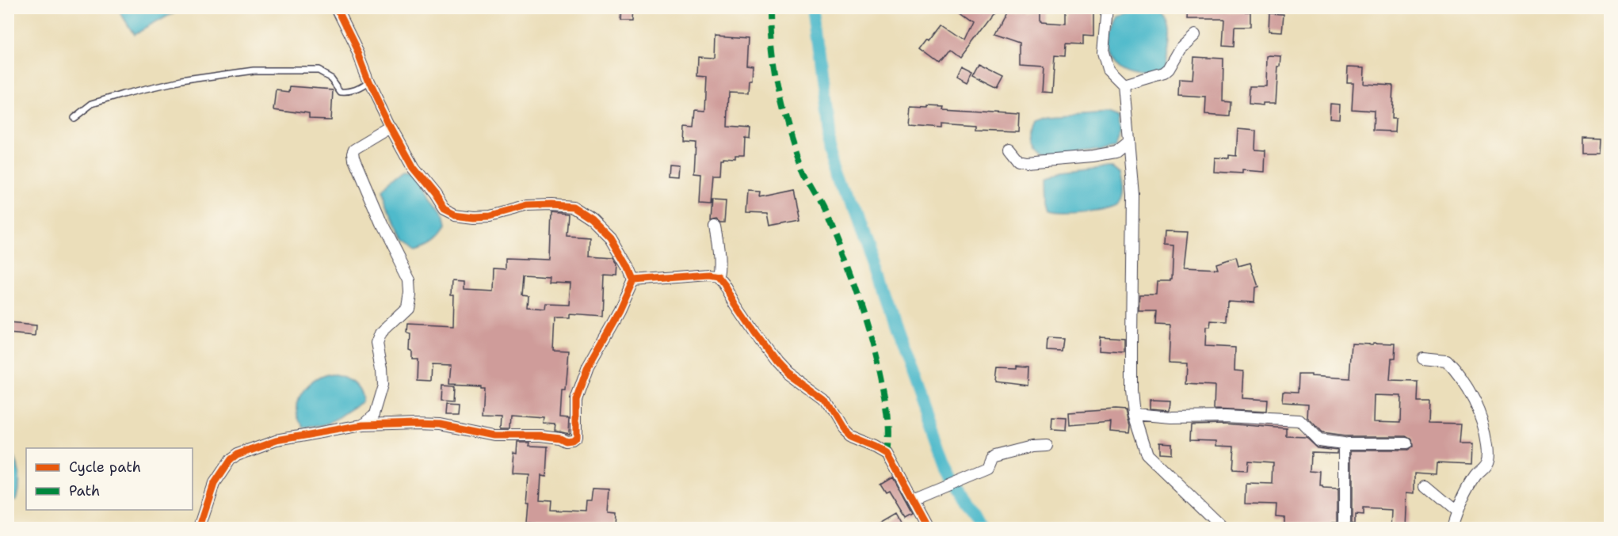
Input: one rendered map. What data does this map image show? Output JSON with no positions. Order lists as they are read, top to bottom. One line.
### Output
{"legend":["Cycle path","Path"]}
